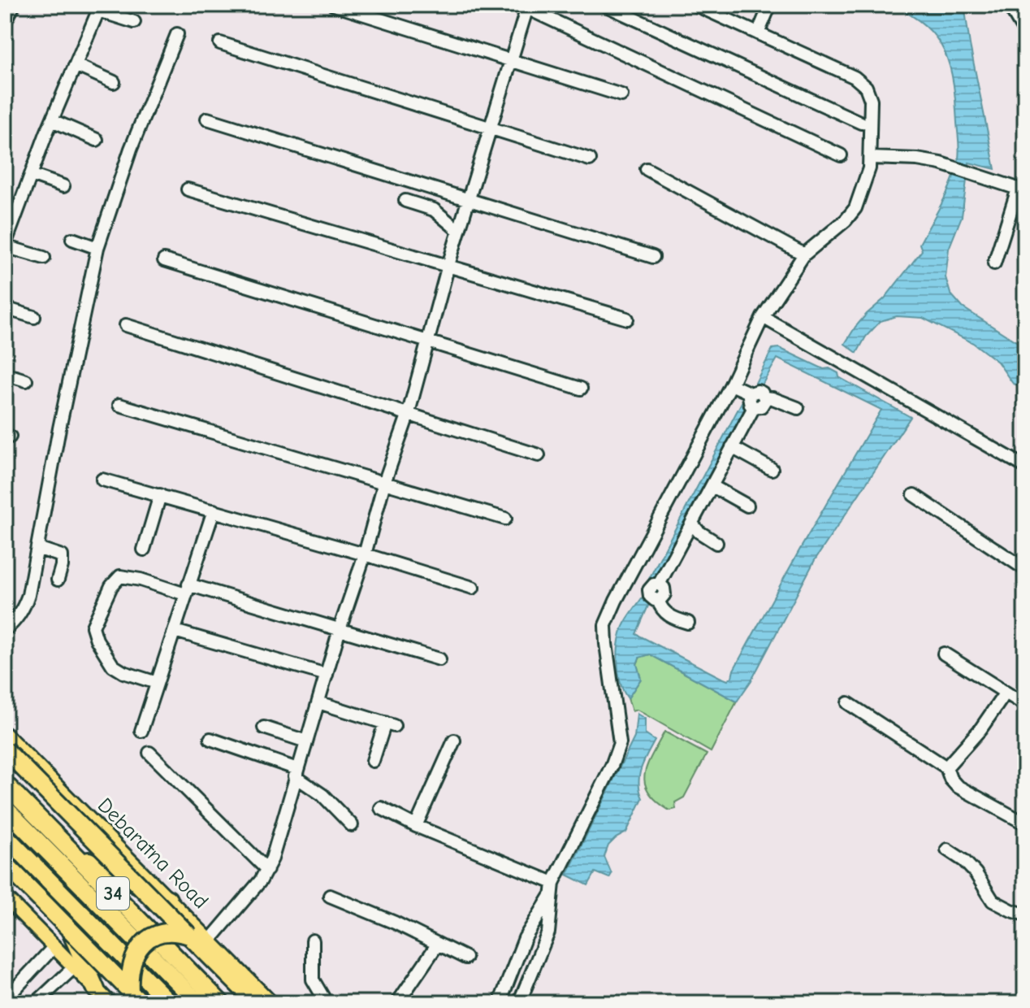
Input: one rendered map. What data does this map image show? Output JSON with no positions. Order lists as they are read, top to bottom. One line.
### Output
{"streets":{"highway":["34"],"main road":["Debaratna Road"]}}
